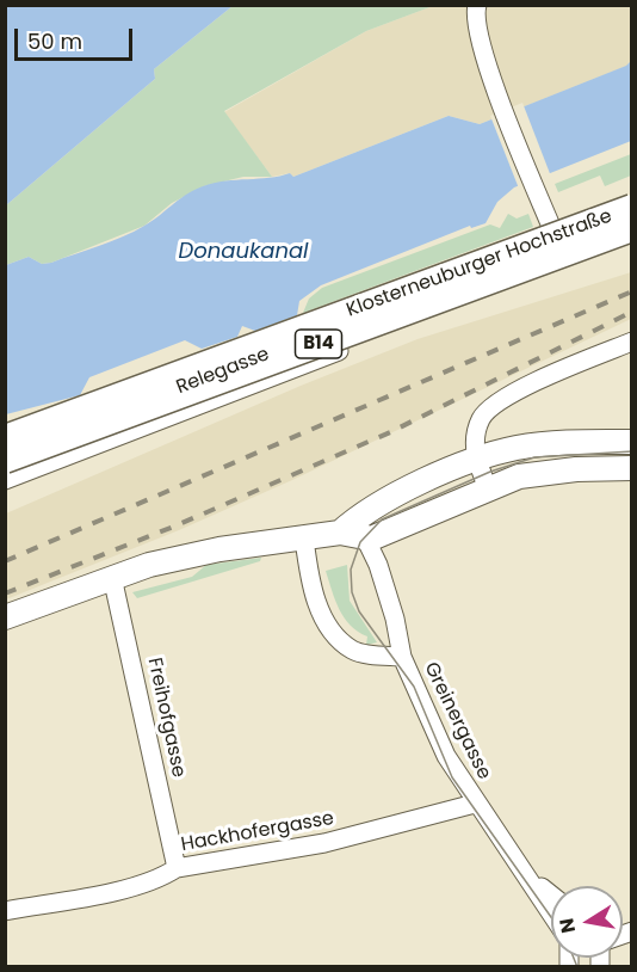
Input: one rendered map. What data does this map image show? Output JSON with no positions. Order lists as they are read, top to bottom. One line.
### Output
{"streets":{"highway":["Klosterneuburger Hochstraße","B14"],"street":["Relegasse","Freihofgasse","Greinergasse","Hackhofergasse"]},"crossings":[["Freihofgasse","Hackhofergasse"],["Greinergasse","Hackhofergasse"]],"water":["Donaukanal"],"scale_bar":"50 m","north":"left"}
